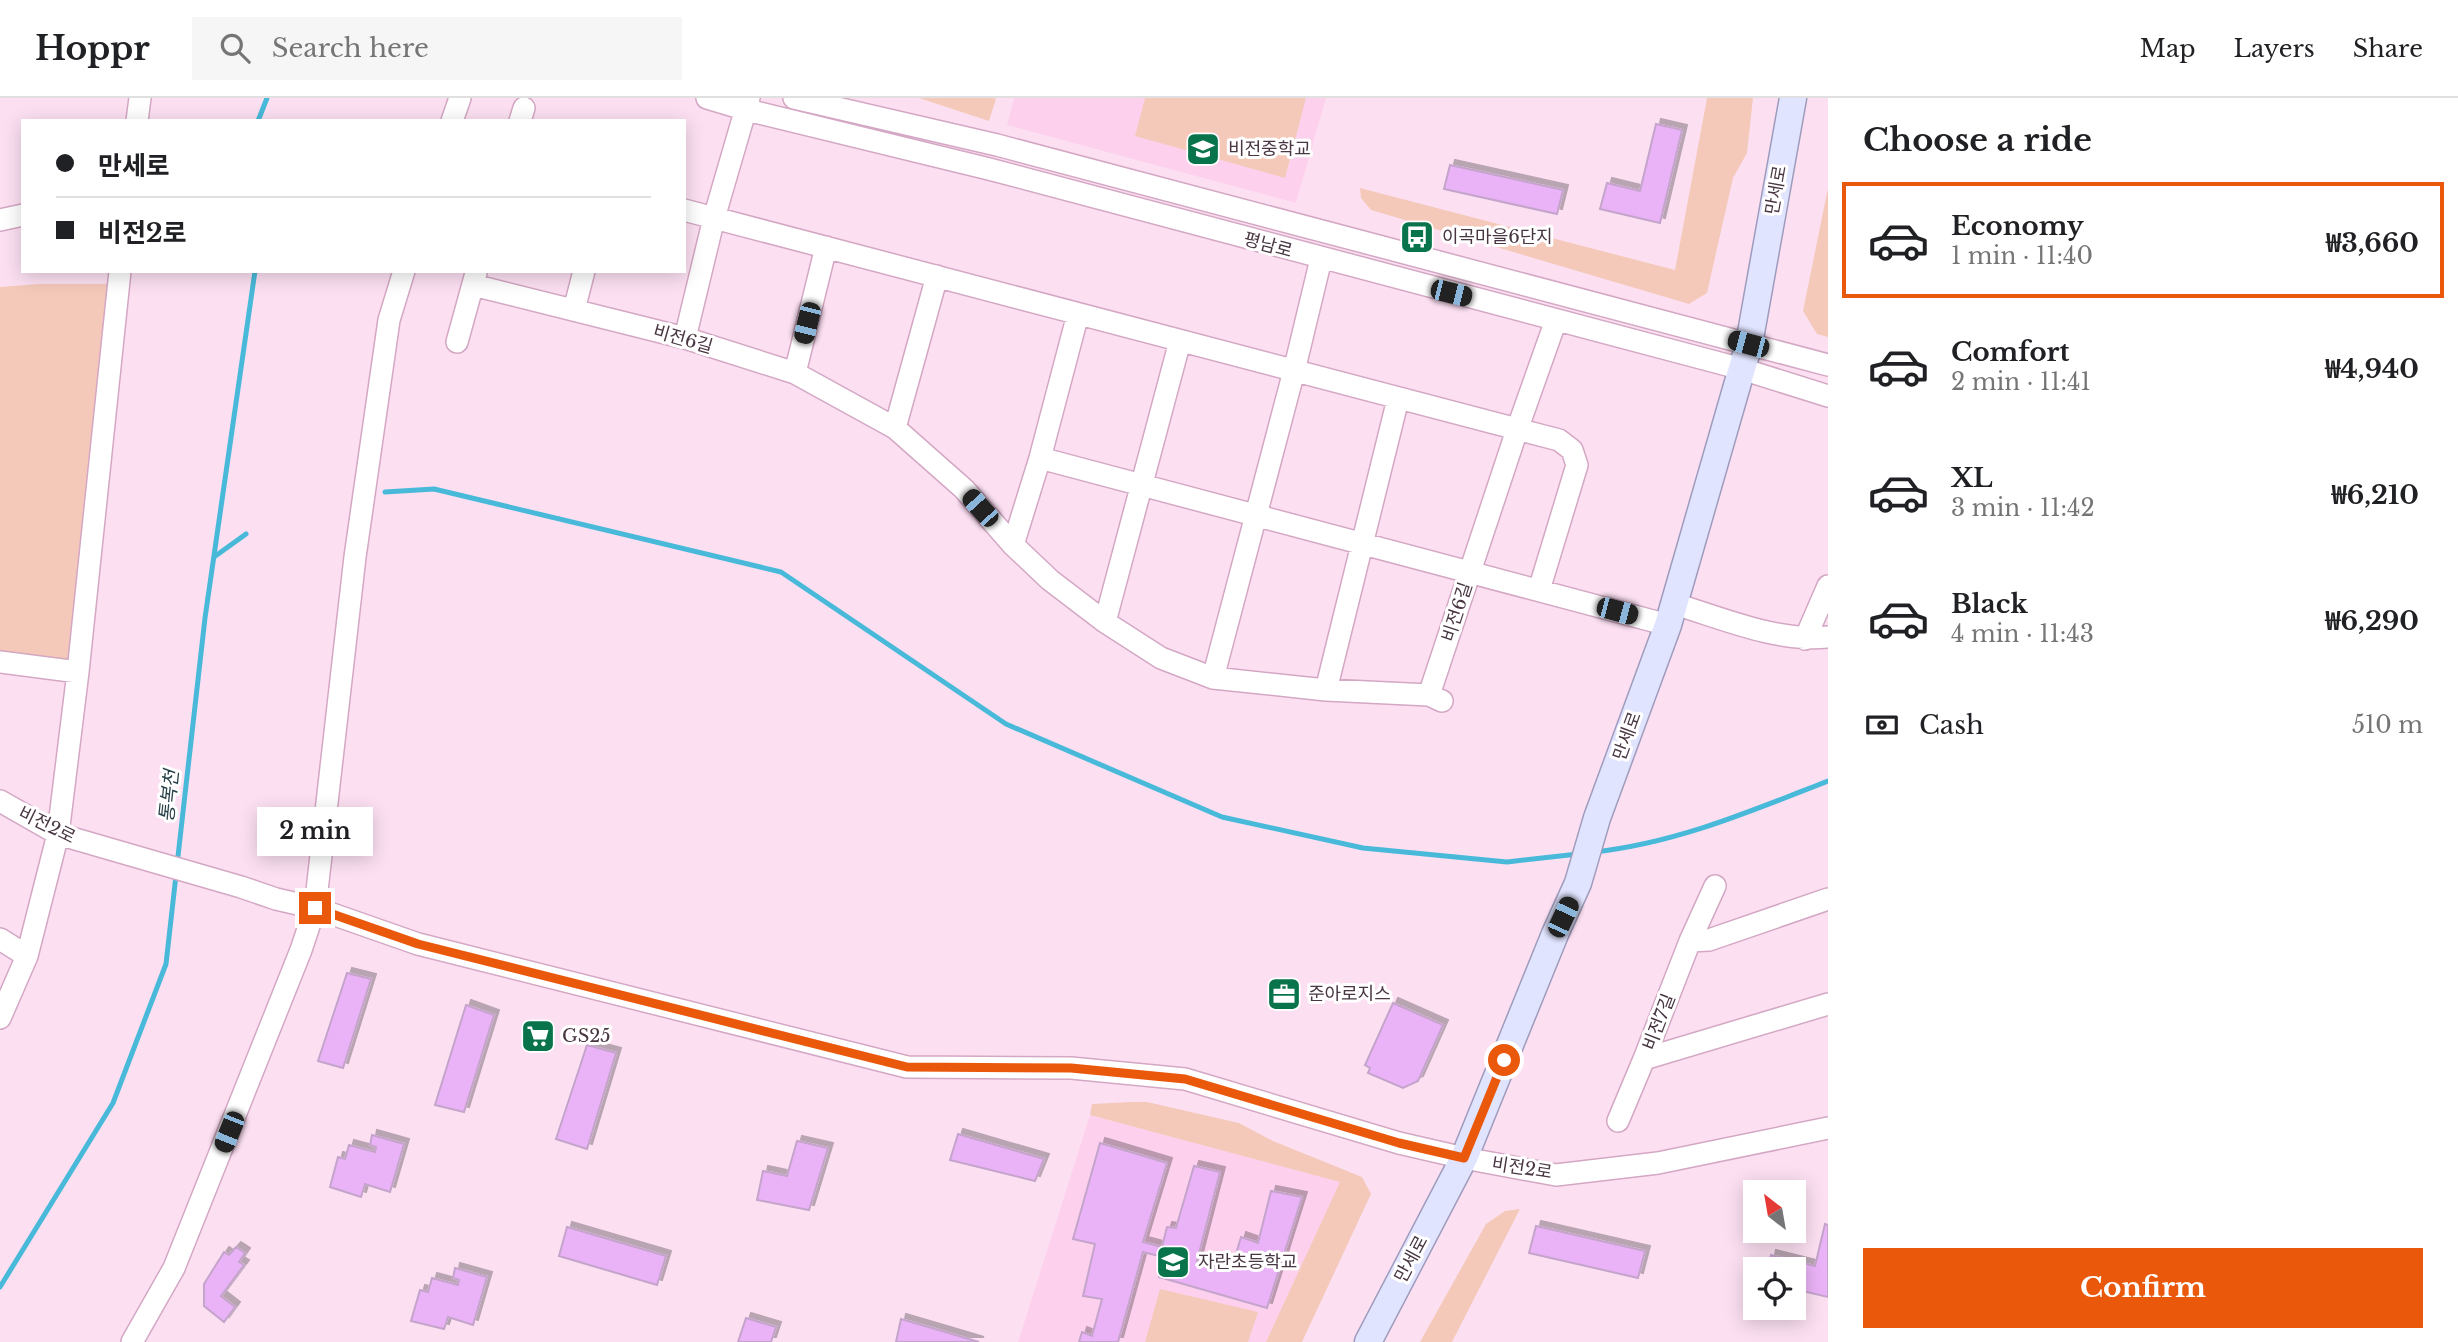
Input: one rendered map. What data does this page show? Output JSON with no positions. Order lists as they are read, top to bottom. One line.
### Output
{"streets":{"main road":["만세로"],"street":["평남로","비전6길","비전2로","비전7길"]},"crossings":[["만세로","평남로"],["만세로","비전2로"],["평남로","비전6길"]],"water":["통복천"],"places":{"school or university":["비전중학교","자란초등학교"],"bus stop":["이곡마을6단지"],"office":["준아로지스"],"supermarket":["GS25"]},"north":"top left","page":{"header":"Hoppr","search":"Search here","nav":["Map","Layers","Share"],"heading":"Choose a ride","banner":["만세로","비전2로"],"list":[{"name":"Economy","note":"1 min · 11:40","value":"₩3,660"},{"name":"Comfort","note":"2 min · 11:41","value":"₩4,940"},{"name":"XL","note":"3 min · 11:42","value":"₩6,210"},{"name":"Black","note":"4 min · 11:43","value":"₩6,290"}],"pay":["Cash","510 m"],"bubble":"2 min","buttons":"Confirm"}}
